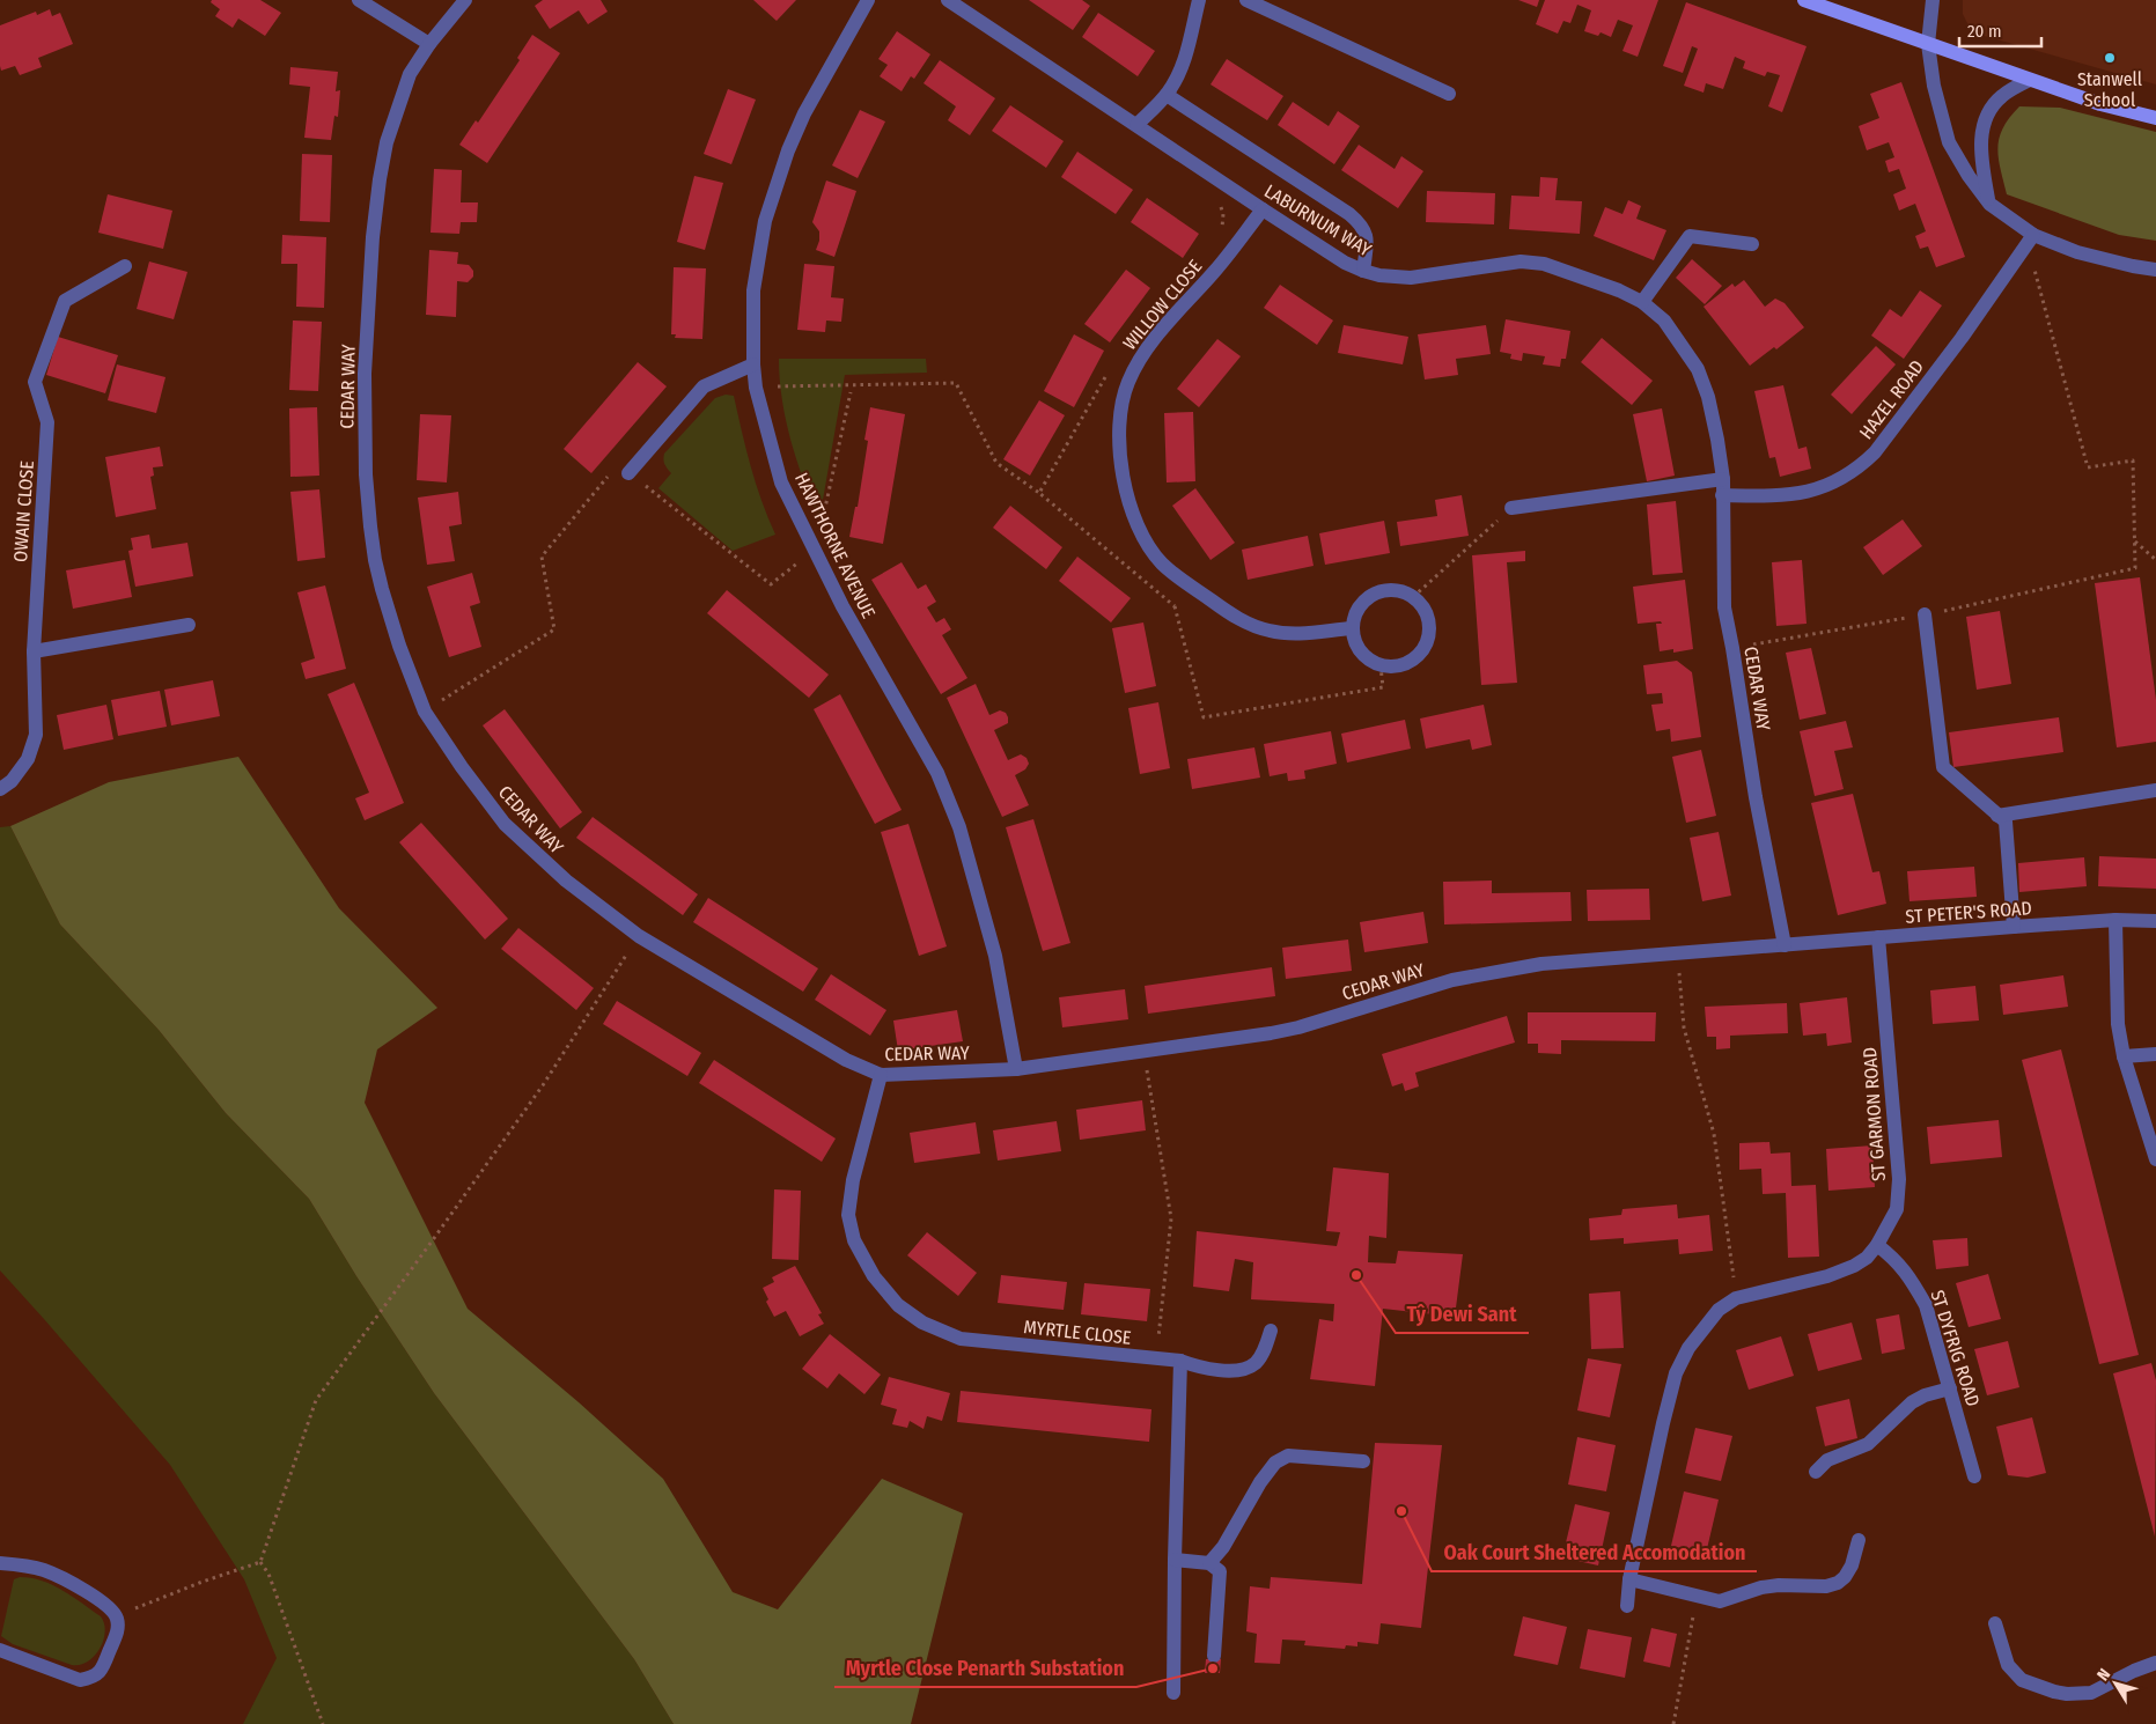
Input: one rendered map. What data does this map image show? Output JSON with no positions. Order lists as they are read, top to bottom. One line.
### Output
{"streets":{"street":["LABURNUM WAY","WILLOW CLOSE","CEDAR WAY","HAZEL ROAD","OWAIN CLOSE","HAWTHORNE AVENUE","ST PETER'S ROAD","ST GARMON ROAD","MYRTLE CLOSE","ST DYFRIG ROAD"]},"crossings":[["LABURNUM WAY","WILLOW CLOSE"],["LABURNUM WAY","CEDAR WAY"],["LABURNUM WAY","HAZEL ROAD"],["CEDAR WAY","HAZEL ROAD"],["CEDAR WAY","HAWTHORNE AVENUE"],["CEDAR WAY","ST PETER'S ROAD"],["CEDAR WAY","MYRTLE CLOSE"],["ST PETER'S ROAD","ST GARMON ROAD"],["ST GARMON ROAD","ST DYFRIG ROAD"]],"places":["Stanwell School","Tŷ Dewi Sant","Oak Court Sheltered Accomodation","Myrtle Close Penarth Substation"],"scale_bar":"20 m","north":"top left"}
